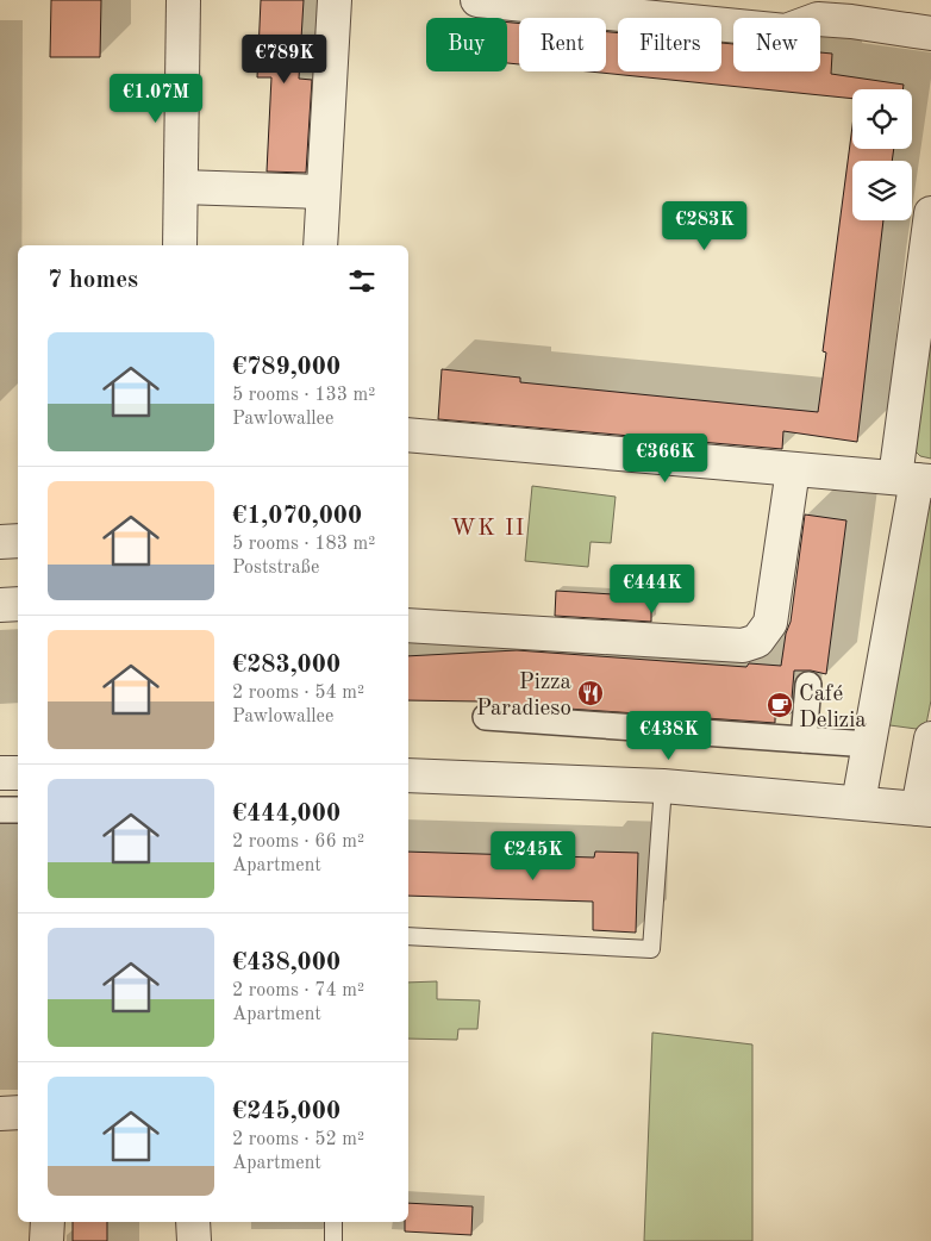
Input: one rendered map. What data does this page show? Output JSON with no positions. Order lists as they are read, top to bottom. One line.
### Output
{"districts":["WK II"],"places":{"restaurant":["Pizza Paradieso"],"cafe":["Café Delizia"]},"page":{"chip":["Buy","Rent","Filters","New"],"price":["€789K","€1.07M","€283K","€366K","€444K","€438K","€245K"],"heading":"7 homes","list":[{"name":"€789,000","note":"5 rooms · 133 m² · Pawlowallee"},{"name":"€1,070,000","note":"5 rooms · 183 m² · Poststraße"},{"name":"€283,000","note":"2 rooms · 54 m² · Pawlowallee"},{"name":"€444,000","note":"2 rooms · 66 m² · Apartment"},{"name":"€438,000","note":"2 rooms · 74 m² · Apartment"},{"name":"€245,000","note":"2 rooms · 52 m² · Apartment"}]}}
